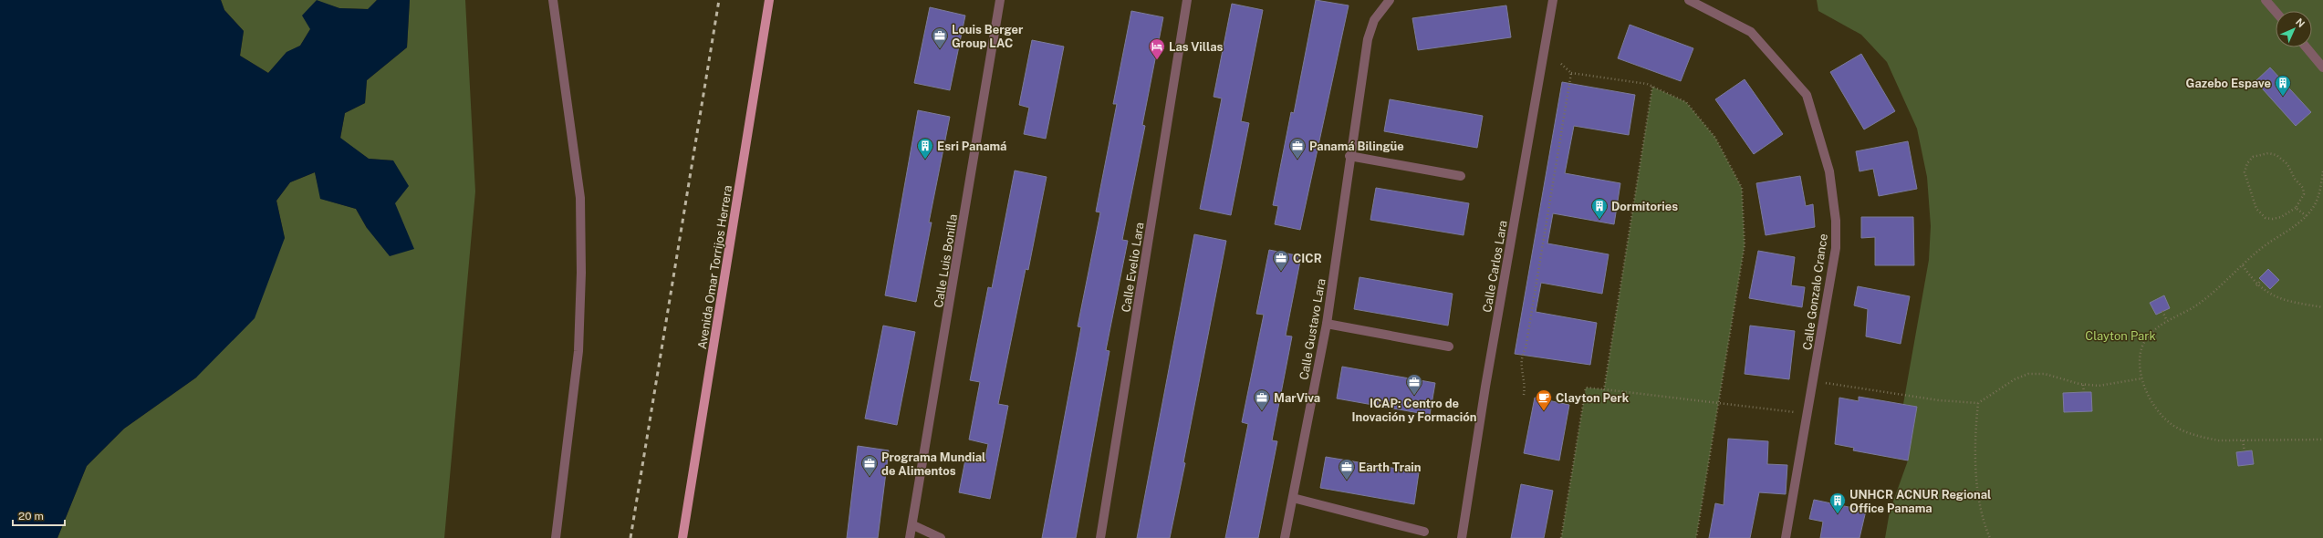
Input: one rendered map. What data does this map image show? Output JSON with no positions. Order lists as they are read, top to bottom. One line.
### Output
{"streets":{"main road":["Avenida Omar Torrijos Herrera"],"street":["Calle Luis Bonilla","Calle Carlos Lara","Calle Evelio Lara","Calle Gonzalo Crance","Calle Gustavo Lara"]},"parks":["Clayton Park"],"places":{"office":["Louis Berger Group LAC","Panamá Bilingüe","CICR","ICAP: Centro de Inovación y Formación","MarViva","Programa Mundial de Alimentos","Earth Train"],"hotel":["Las Villas"],"building":["Gazebo Espave","Esri Panamá","Dormitories","UNHCR ACNUR Regional Office Panama"],"cafe":["Clayton Perk"]},"scale_bar":"20 m","north":"top right"}
